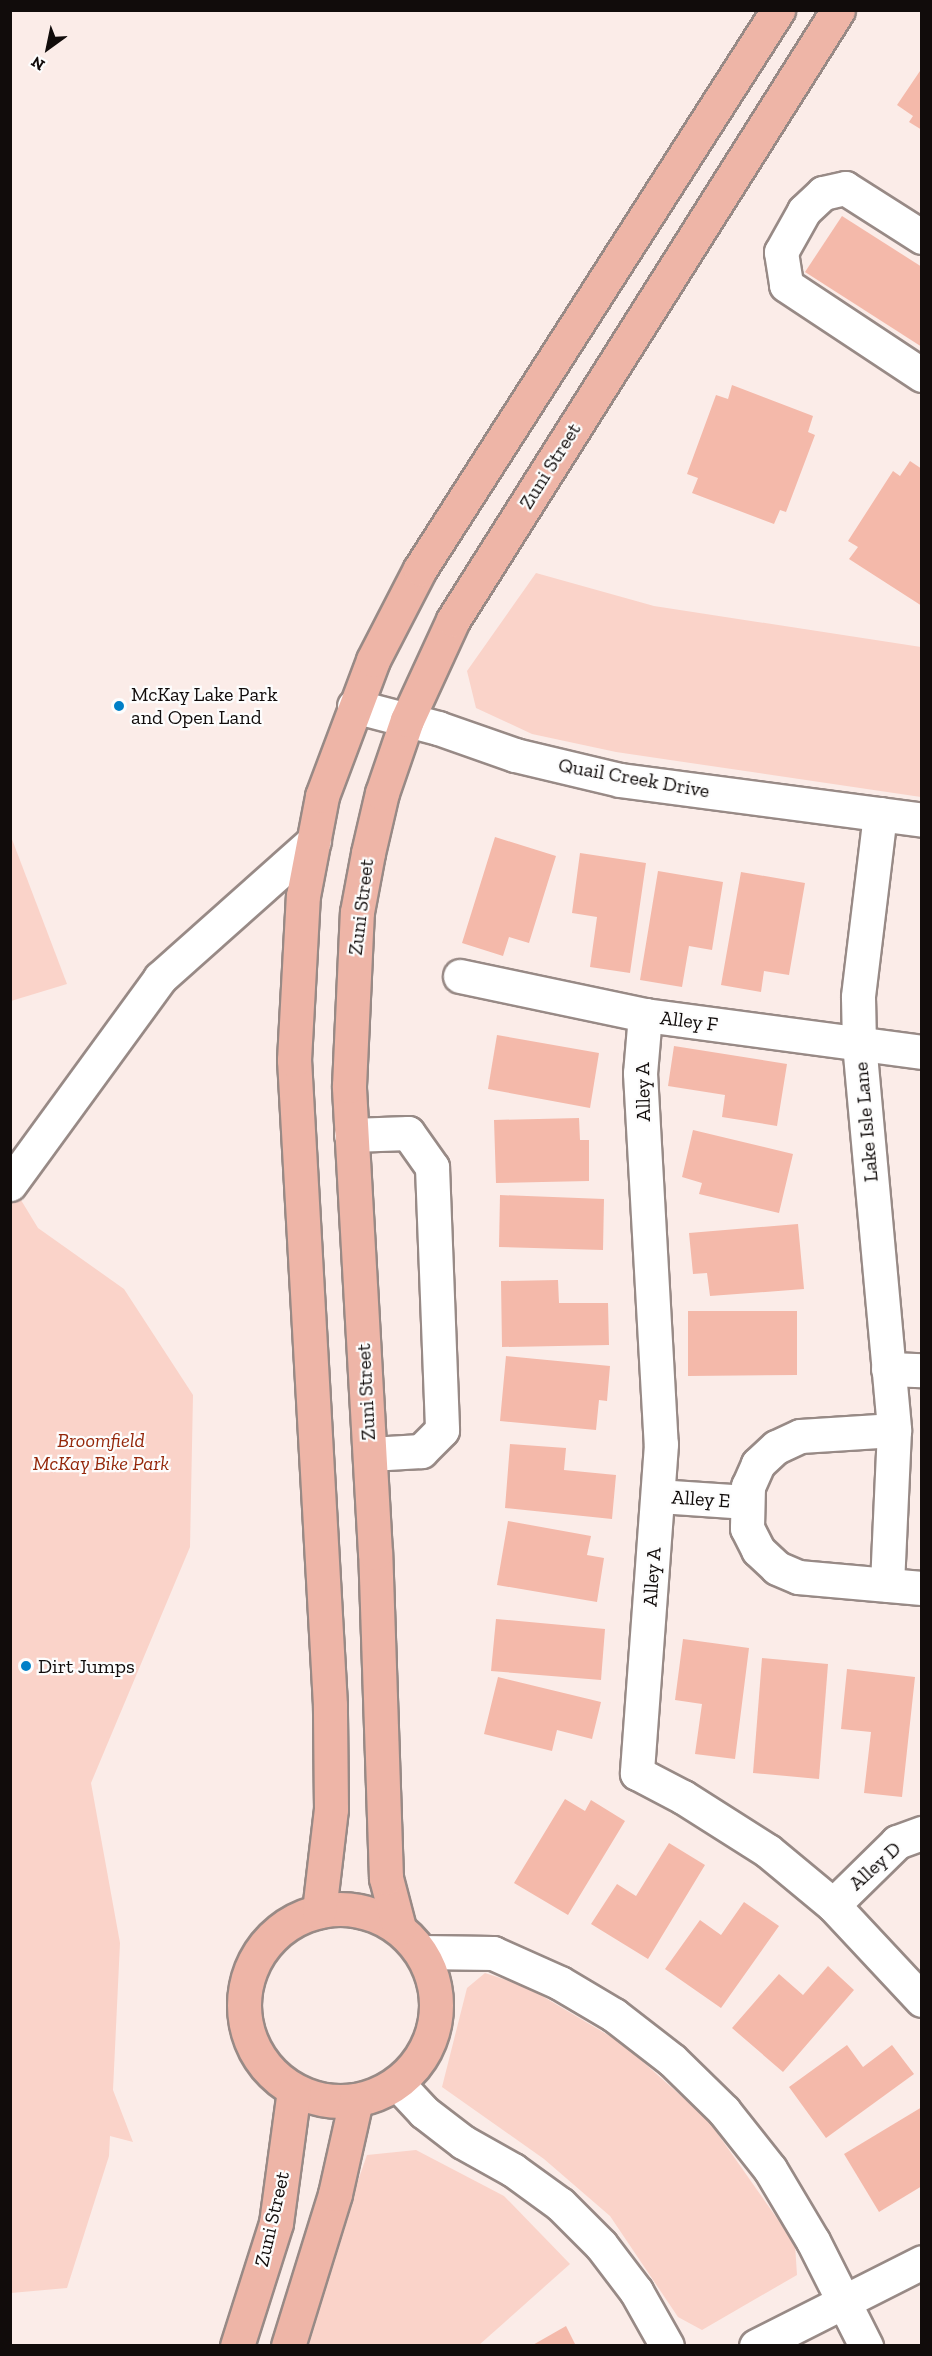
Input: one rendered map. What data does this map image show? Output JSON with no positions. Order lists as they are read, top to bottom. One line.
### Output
{"streets":{"main road":["Zuni Street"],"street":["Quail Creek Drive","Alley F","Alley A","Lake Isle Lane","Alley E","Alley D"]},"crossings":[["Zuni Street","Quail Creek Drive"],["Quail Creek Drive","Lake Isle Lane"],["Alley F","Alley A"],["Alley F","Lake Isle Lane"],["Alley A","Alley E"],["Alley A","Alley D"]],"parks":["Broomfield McKay Bike Park"],"places":["McKay Lake Park and Open Land","Dirt Jumps"],"north":"bottom left"}
